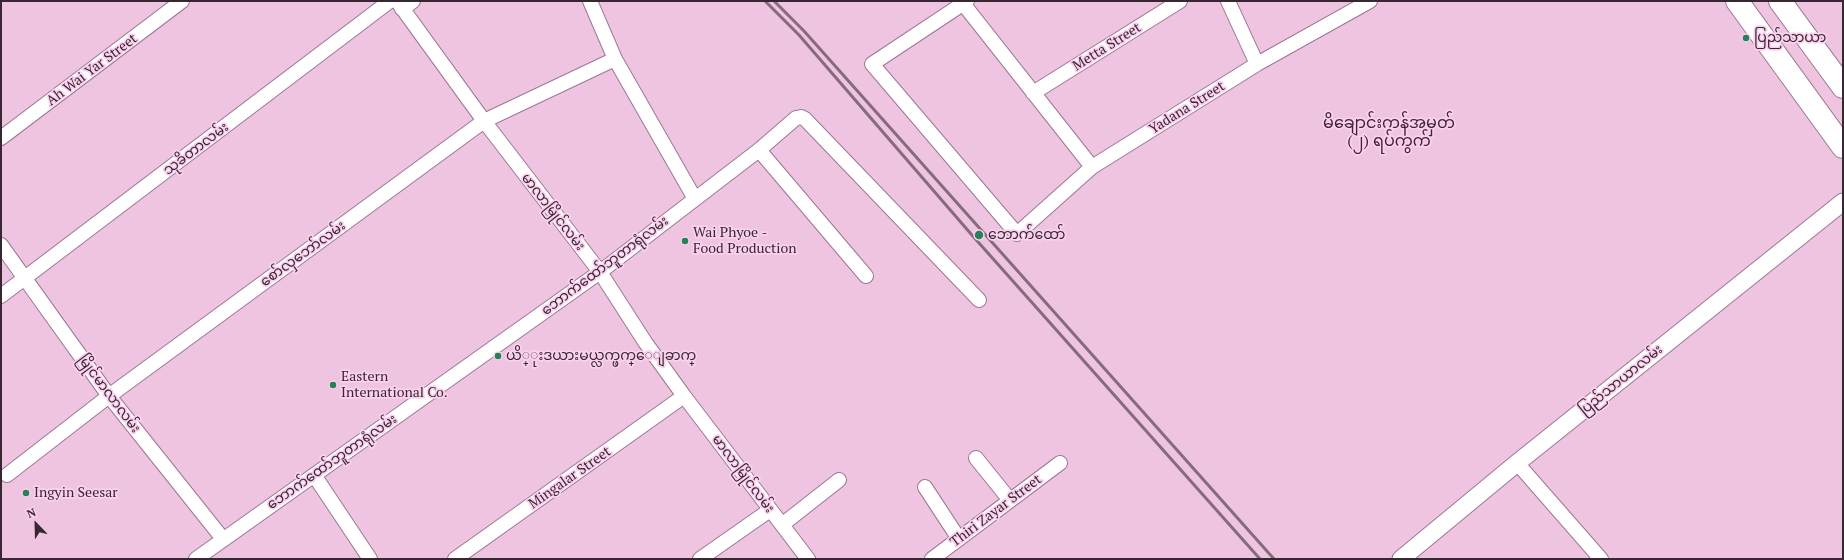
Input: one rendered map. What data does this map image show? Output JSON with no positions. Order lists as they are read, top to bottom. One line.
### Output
{"streets":{"street":["Metta Street","Ah Wai Yar Street","Yadana Street","သုခိတာလမ်း","မာလာမြိုင်လမ်း","စော်လှဘော်လမ်း","ဘောက်ထော်ဘူတာရုံလမ်း","ပြည်သာယာလမ်း","မြိုင်မာလာလမ်း","Mingalar Street","Thiri Zayar Street"]},"crossings":[["သုခိတာလမ်း","မြိုင်မာလာလမ်း"],["မာလာမြိုင်လမ်း","စော်လှဘော်လမ်း"],["မာလာမြိုင်လမ်း","ဘောက်ထော်ဘူတာရုံလမ်း"],["မာလာမြိုင်လမ်း","Mingalar Street"],["စော်လှဘော်လမ်း","မြိုင်မာလာလမ်း"],["ဘောက်ထော်ဘူတာရုံလမ်း","မြိုင်မာလာလမ်း"]],"districts":["မိချောင်းကန်အမှတ် (၂) ရပ်ကွက်"],"places":["ပြည်သာယာ","ဘောက်ထော်","Wai Phyoe - Food Production","ယိ္ုးဒယားမယ္လက္ဖက္ေျခာက္","Eastern International Co.","Ingyin Seesar"],"north":"top left"}
